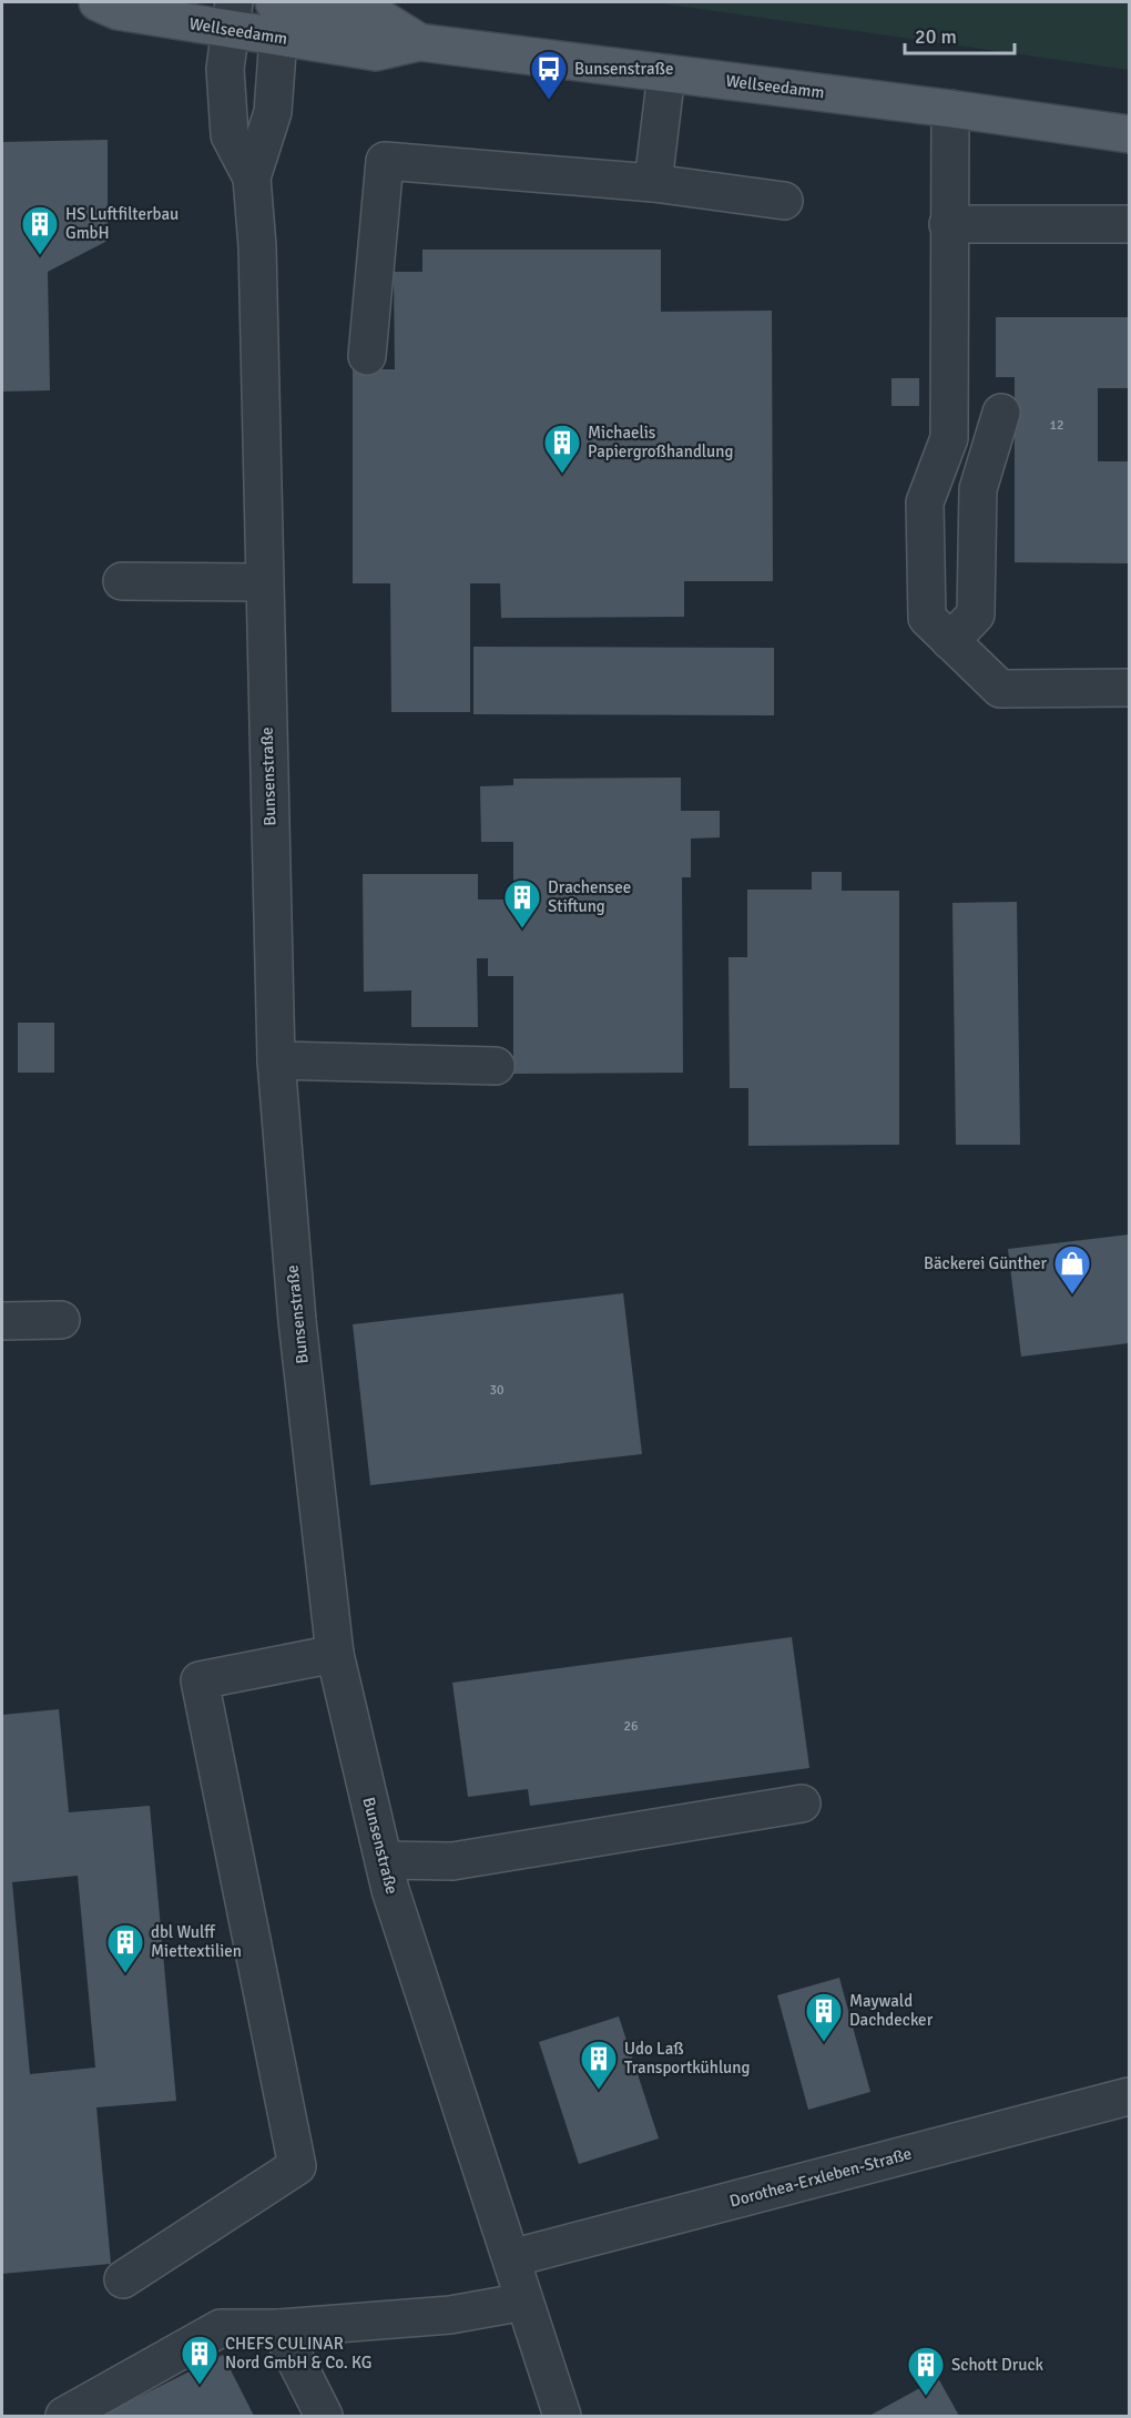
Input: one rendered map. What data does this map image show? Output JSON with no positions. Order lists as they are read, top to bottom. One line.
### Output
{"streets":{"main road":["Wellseedamm"],"street":["Bunsenstraße","Dorothea-Erxleben-Straße"]},"crossings":[["Wellseedamm","Bunsenstraße"],["Bunsenstraße","Dorothea-Erxleben-Straße"]],"places":{"bus stop":["Bunsenstraße"],"building":["HS Luftfilterbau GmbH","Michaelis Papiergroßhandlung","Drachensee Stiftung","dbl Wulff Miettextilien","Maywald Dachdecker","Udo Laß Transportkühlung","CHEFS CULINAR Nord GmbH & Co. KG","Schott Druck"],"shop":["Bäckerei Günther"]},"house_numbers":["12","30","26"],"scale_bar":"20 m"}
